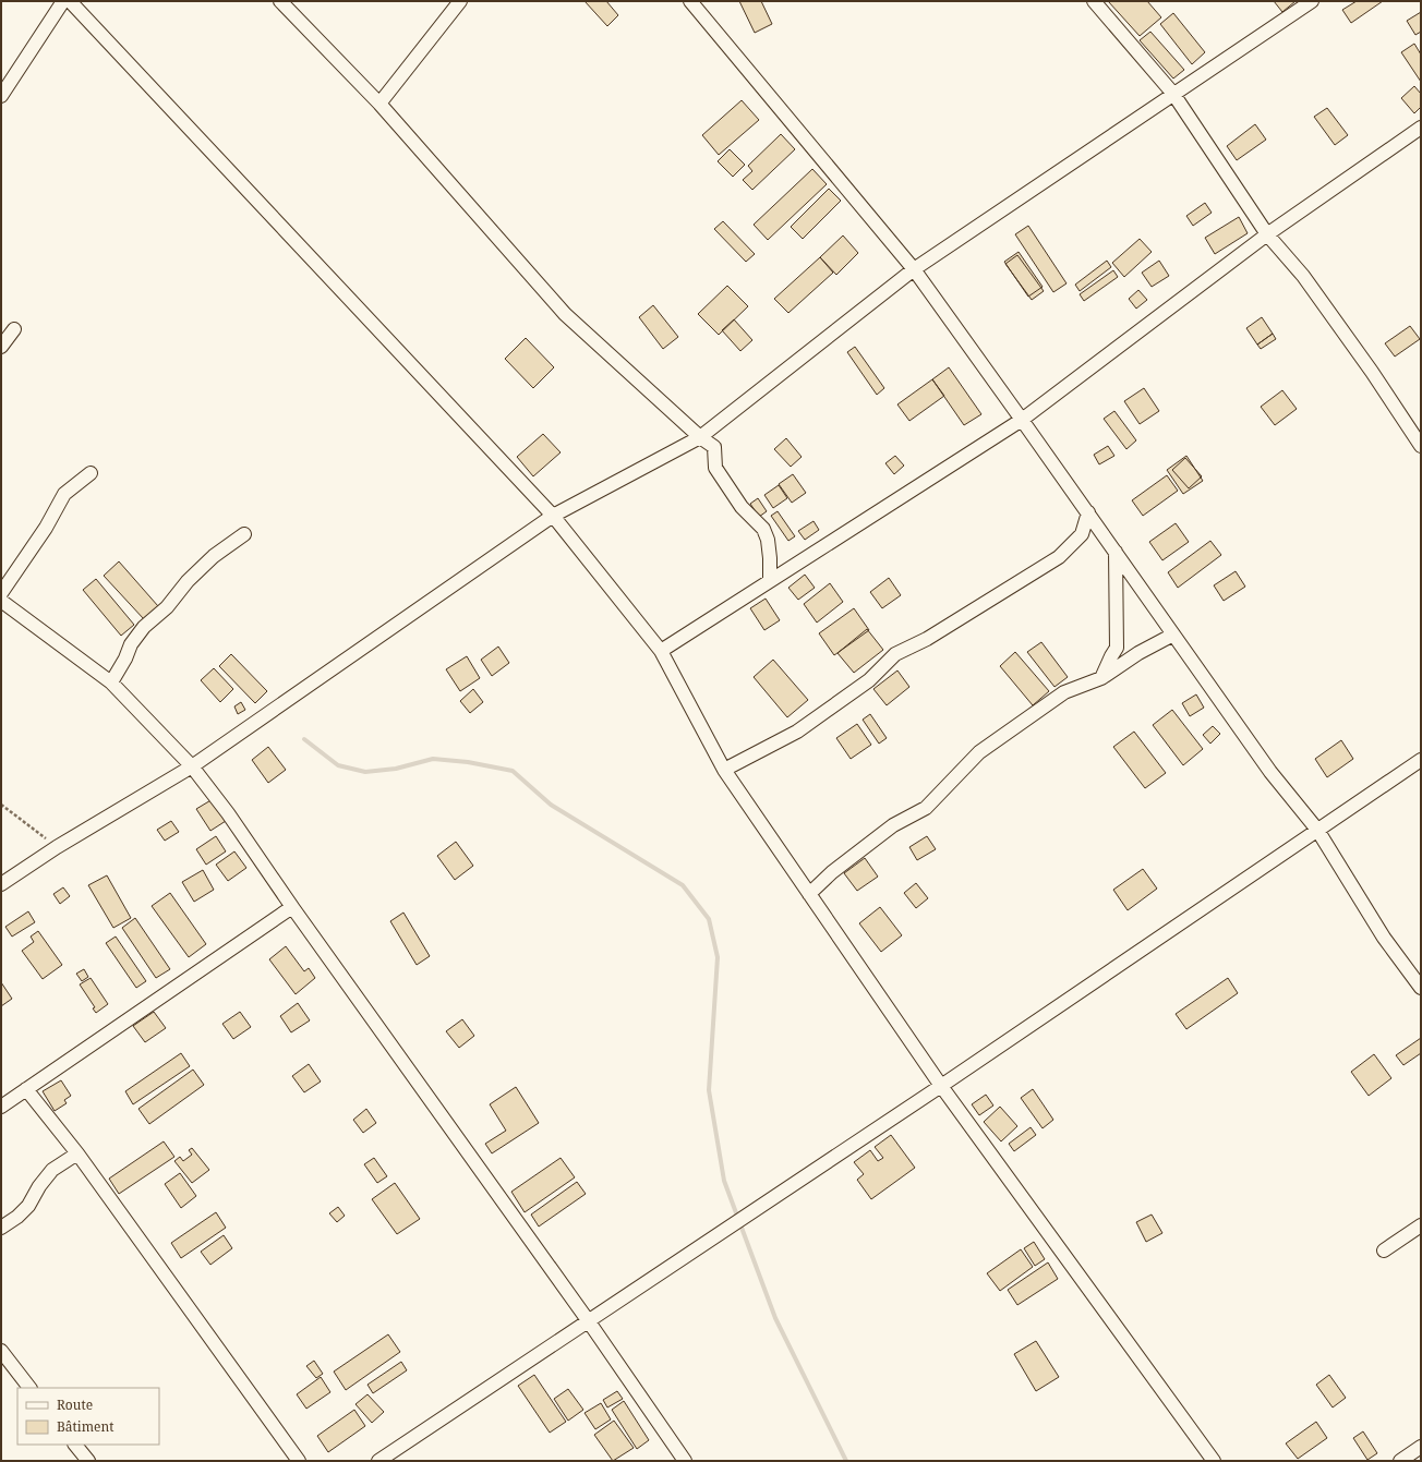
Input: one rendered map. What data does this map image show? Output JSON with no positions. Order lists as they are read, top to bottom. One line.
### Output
{"legend":["Route","Bâtiment"]}
